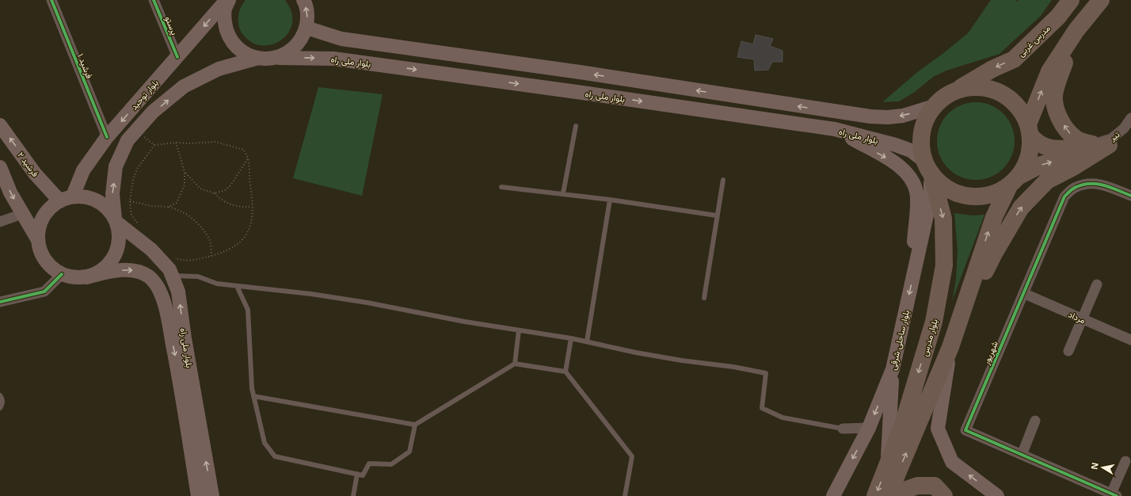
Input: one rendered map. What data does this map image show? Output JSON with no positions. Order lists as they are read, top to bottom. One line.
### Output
{"streets":{"highway":["مدرس غربی","بلوار مدرس"],"main road":["بلوار ملی راه","بلوار توحید","فرشید ۲","بلوار ساحلی شرقی"],"street":["پرستو","فرشید ۱","تیر","مرداد","شهریور"]},"crossings":[["پرستو","بلوار توحید"],["مدرس غربی","بلوار ملی راه"],["مدرس غربی","بلوار مدرس"],["مدرس غربی","بلوار ساحلی شرقی"],["بلوار ملی راه","بلوار توحید"],["بلوار ملی راه","فرشید ۲"],["بلوار ملی راه","بلوار مدرس"],["بلوار ملی راه","بلوار ساحلی شرقی"],["فرشید ۱","بلوار توحید"],["بلوار توحید","فرشید ۲"],["مرداد","شهریور"],["بلوار مدرس","بلوار ساحلی شرقی"]],"north":"left"}
